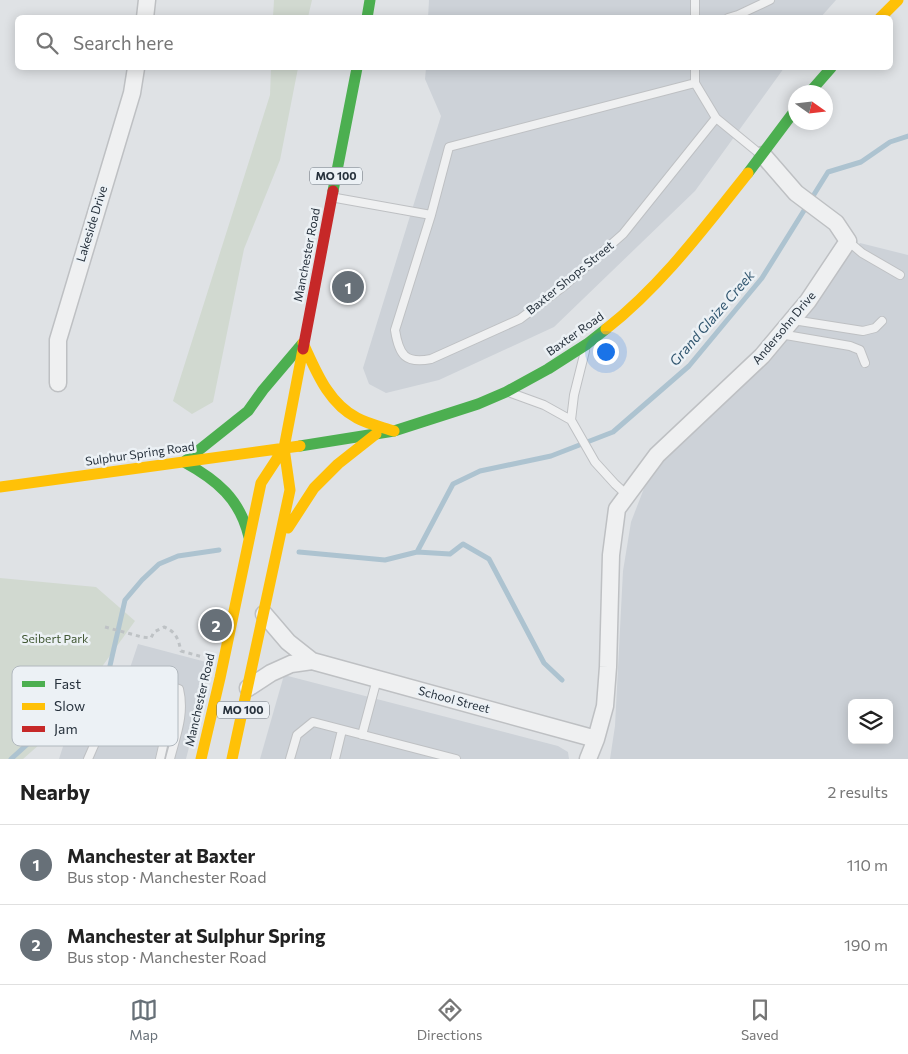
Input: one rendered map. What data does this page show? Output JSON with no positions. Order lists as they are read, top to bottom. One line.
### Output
{"streets":{"main road":["MO 100","Manchester Road","Baxter Road","Sulphur Spring Road"],"street":["Lakeside Drive","Andersohn Drive","School Street"],"lane":["Baxter Shops Street"]},"crossings":[["Manchester Road","Baxter Road"],["Manchester Road","Sulphur Spring Road"],["Manchester Road","School Street"],["Andersohn Drive","School Street"],["Baxter Road","Sulphur Spring Road"]],"water":["Grand Glaize Creek"],"parks":["Seibert Park"],"legend":["Fast","Slow","Jam"],"north":"right","page":{"search":"Search here","pins":["1","2"],"heading":["Nearby","2 results"],"list":[{"mark":"1","name":"Manchester at Baxter","note":"Bus stop · Manchester Road","value":"110 m"},{"mark":"2","name":"Manchester at Sulphur Spring","note":"Bus stop · Manchester Road","value":"190 m"}],"nav":["Map","Directions","Saved"]}}
